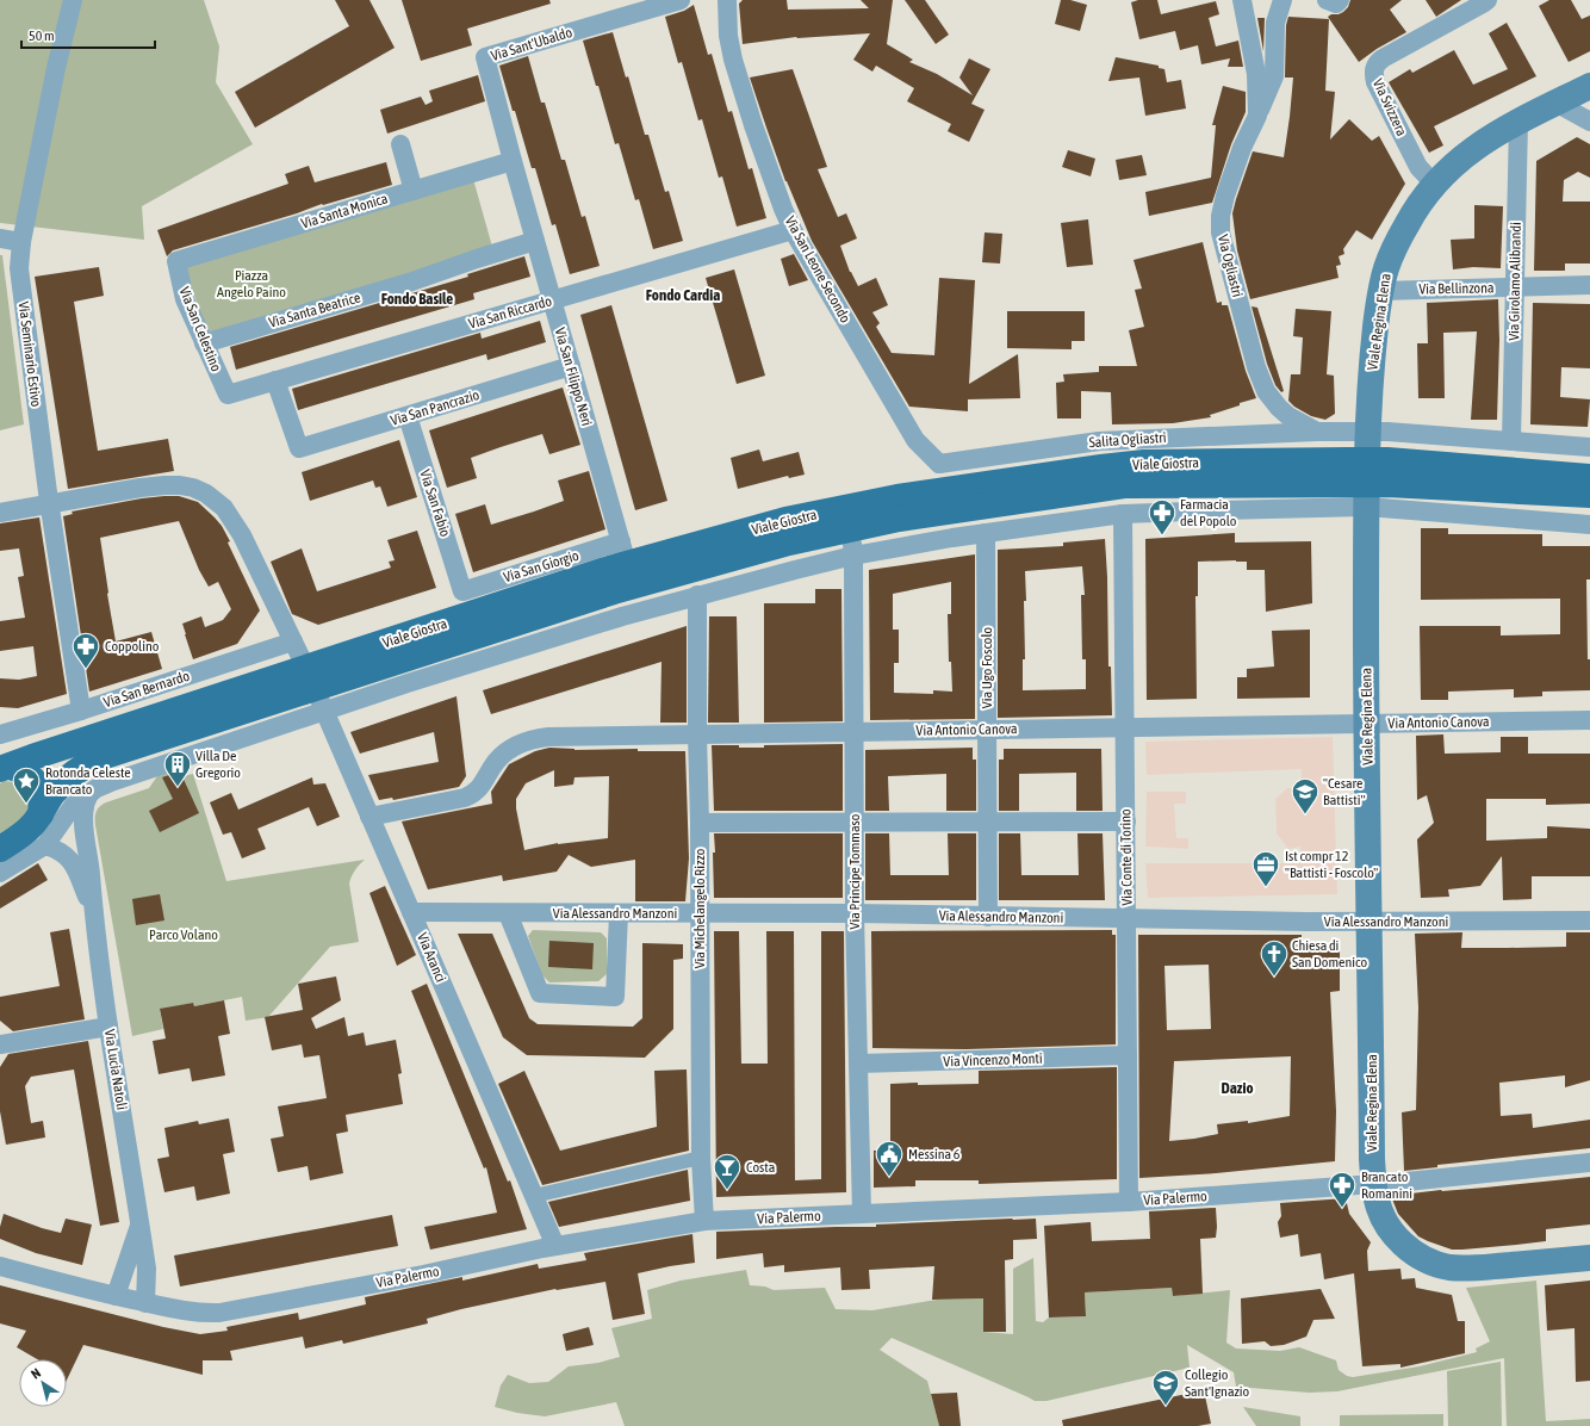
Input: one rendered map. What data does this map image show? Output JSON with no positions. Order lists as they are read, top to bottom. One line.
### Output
{"streets":{"main road":["Viale Regina Elena","Viale Giostra"],"street":["Via Sant'Ubaldo","Via Svizzera","Via Santa Monica","Via Ogliastri","Via San Leone Secondo","Via Girolamo Alibrandi","Via Bellinzona","Via Santa Beatrice","Via San Riccardo","Via San Celestino","Via Seminario Estivo","Via San Filippo Neri","Via San Pancrazio","Salita Ogliastri","Via San Fabio","Via San Giorgio","Via Ugo Foscolo","Via San Bernardo","Via Antonio Canova","Via Conte di Torino","Via Principe Tommaso","Via Michelangelo Rizzo","Via Alessandro Manzoni","Via Aranci","Via Vincenzo Monti","Via Lucia Natoli","Via Palermo"]},"crossings":[["Via Sant'Ubaldo","Via Santa Monica"],["Via Sant'Ubaldo","Via San Filippo Neri"],["Via Svizzera","Viale Regina Elena"],["Via Santa Monica","Via San Celestino"],["Via Santa Monica","Via San Filippo Neri"],["Via Ogliastri","Salita Ogliastri"],["Via San Leone Secondo","Via San Riccardo"],["Via San Leone Secondo","Salita Ogliastri"],["Via Girolamo Alibrandi","Via Bellinzona"],["Via Girolamo Alibrandi","Viale Regina Elena"],["Via Bellinzona","Viale Regina Elena"],["Via Santa Beatrice","Via San Celestino"],["Via Santa Beatrice","Via San Filippo Neri"],["Via San Riccardo","Via San Celestino"],["Via San Riccardo","Via San Filippo Neri"],["Via San Riccardo","Via San Pancrazio"],["Viale Regina Elena","Viale Giostra"],["Viale Regina Elena","Via Antonio Canova"],["Viale Regina Elena","Via Alessandro Manzoni"],["Viale Regina Elena","Via Palermo"],["Via Seminario Estivo","Via San Bernardo"],["Via Seminario Estivo","Via Aranci"],["Via San Filippo Neri","Via San Pancrazio"],["Via San Filippo Neri","Viale Giostra"],["Via San Filippo Neri","Via San Giorgio"],["Via San Pancrazio","Via San Fabio"],["Viale Giostra","Via San Giorgio"],["Viale Giostra","Via Ugo Foscolo"],["Viale Giostra","Via Conte di Torino"],["Viale Giostra","Via Principe Tommaso"],["Viale Giostra","Via Michelangelo Rizzo"],["Viale Giostra","Via Aranci"],["Via San Fabio","Via San Giorgio"],["Via Ugo Foscolo","Via Antonio Canova"],["Via Ugo Foscolo","Via Alessandro Manzoni"],["Via San Bernardo","Via Aranci"],["Via Antonio Canova","Via Conte di Torino"],["Via Antonio Canova","Via Principe Tommaso"],["Via Antonio Canova","Via Michelangelo Rizzo"],["Via Antonio Canova","Via Aranci"],["Via Conte di Torino","Via Alessandro Manzoni"],["Via Conte di Torino","Via Vincenzo Monti"],["Via Conte di Torino","Via Palermo"],["Via Principe Tommaso","Via Alessandro Manzoni"],["Via Principe Tommaso","Via Vincenzo Monti"],["Via Principe Tommaso","Via Palermo"],["Via Michelangelo Rizzo","Via Alessandro Manzoni"],["Via Michelangelo Rizzo","Via Palermo"],["Via Alessandro Manzoni","Via Aranci"],["Via Aranci","Via Palermo"],["Via Lucia Natoli","Via Palermo"]],"districts":["Fondo Cardia","Fondo Basile","Dazio"],"parks":["Piazza Angelo Paino","Parco Volano"],"places":{"pharmacy":["Farmacia del Popolo","Coppolino","Brancato Romanini"],"building":["Villa De Gregorio"],"place":["Rotonda Celeste Brancato"],"school or university":["\"Cesare Battisti\"","Collegio Sant'Ignazio"],"office":["Ist compr 12 \"Battisti - Foscolo\""],"church":["Chiesa di San Domenico"],"public building":["Messina 6"],"bar":["Costa"]},"scale_bar":"50 m","north":"top left"}
